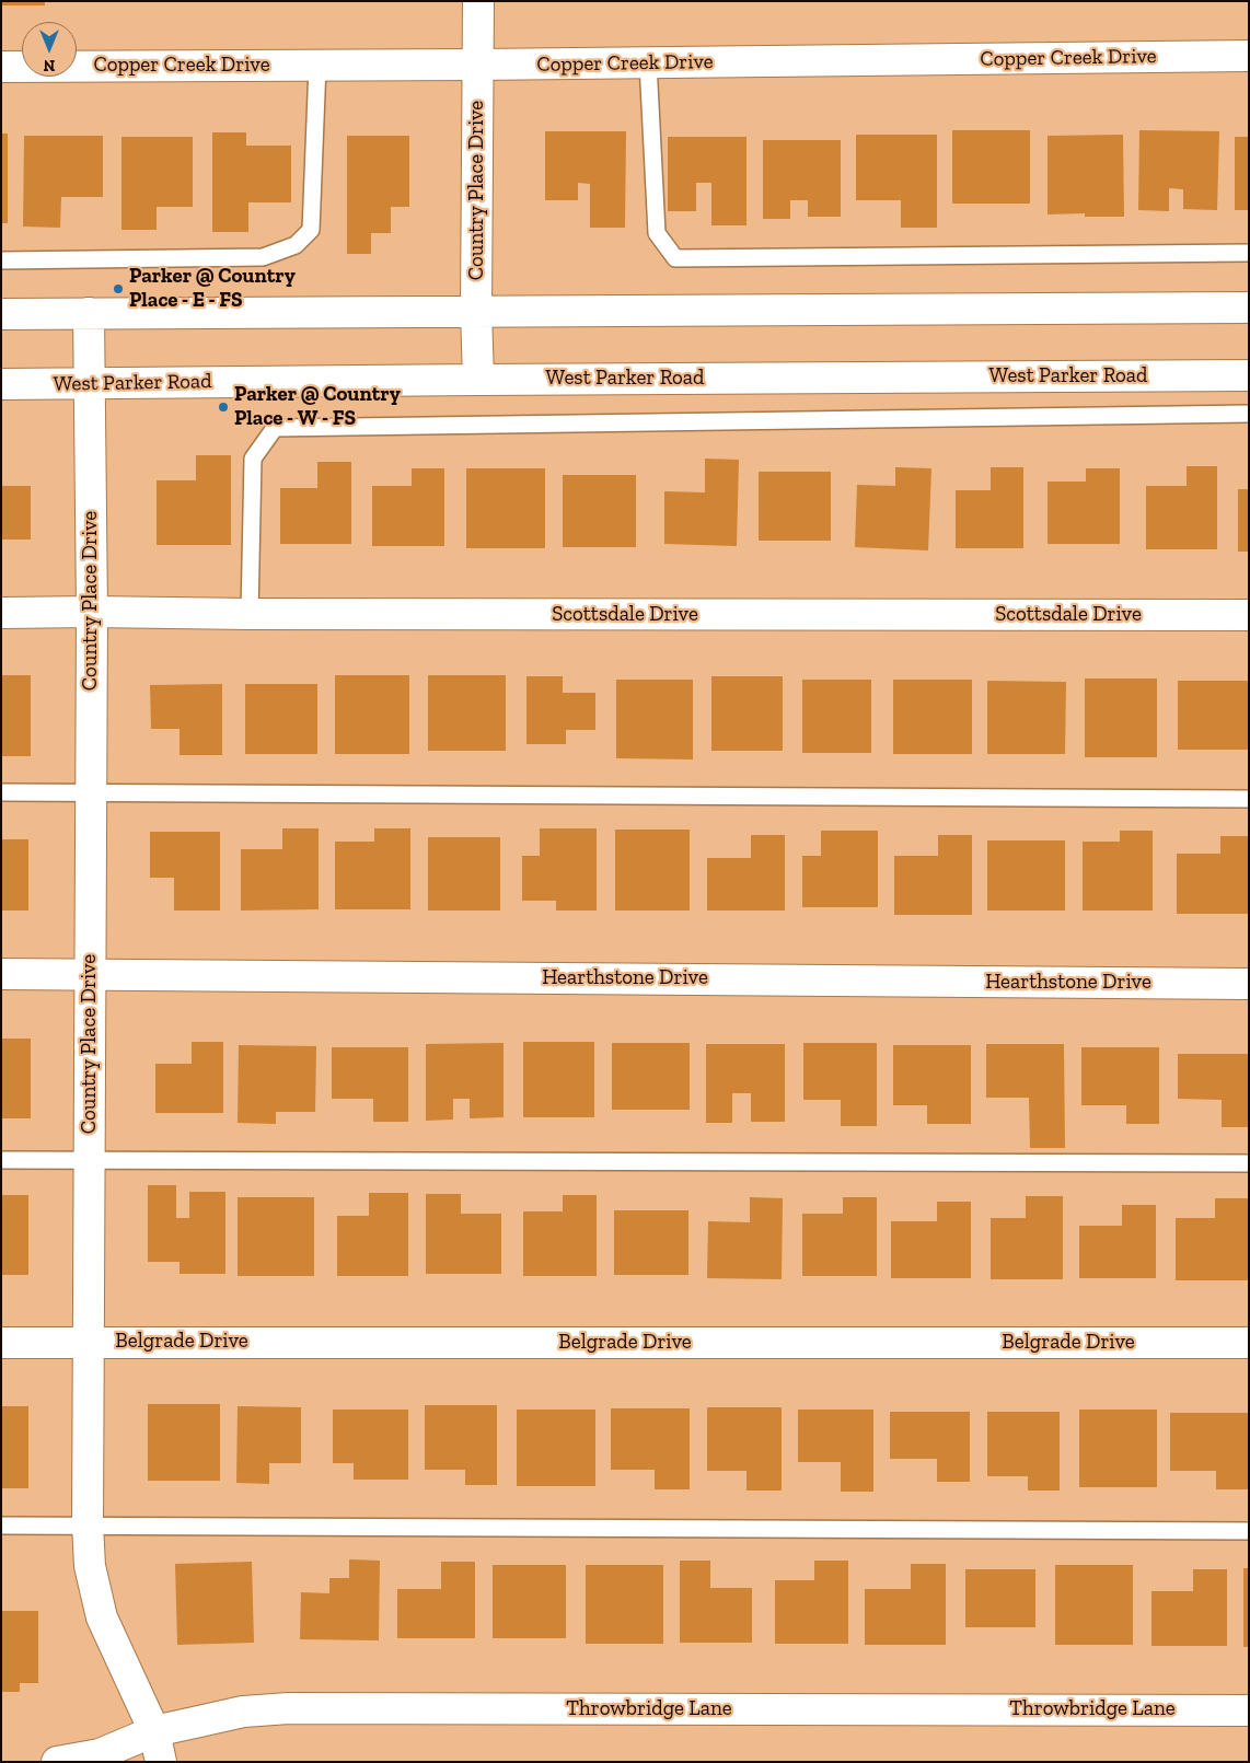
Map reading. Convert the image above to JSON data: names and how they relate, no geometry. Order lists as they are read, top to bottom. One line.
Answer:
{"streets":{"street":["Copper Creek Drive","Country Place Drive","West Parker Road","Scottsdale Drive","Hearthstone Drive","Belgrade Drive","Throwbridge Lane"]},"crossings":[["Copper Creek Drive","Country Place Drive"],["Country Place Drive","West Parker Road"],["Country Place Drive","Scottsdale Drive"],["Country Place Drive","Hearthstone Drive"],["Country Place Drive","Belgrade Drive"],["Country Place Drive","Throwbridge Lane"]],"places":["Parker @ Country Place - E - FS","Parker @ Country Place - W - FS"],"north":"bottom"}
